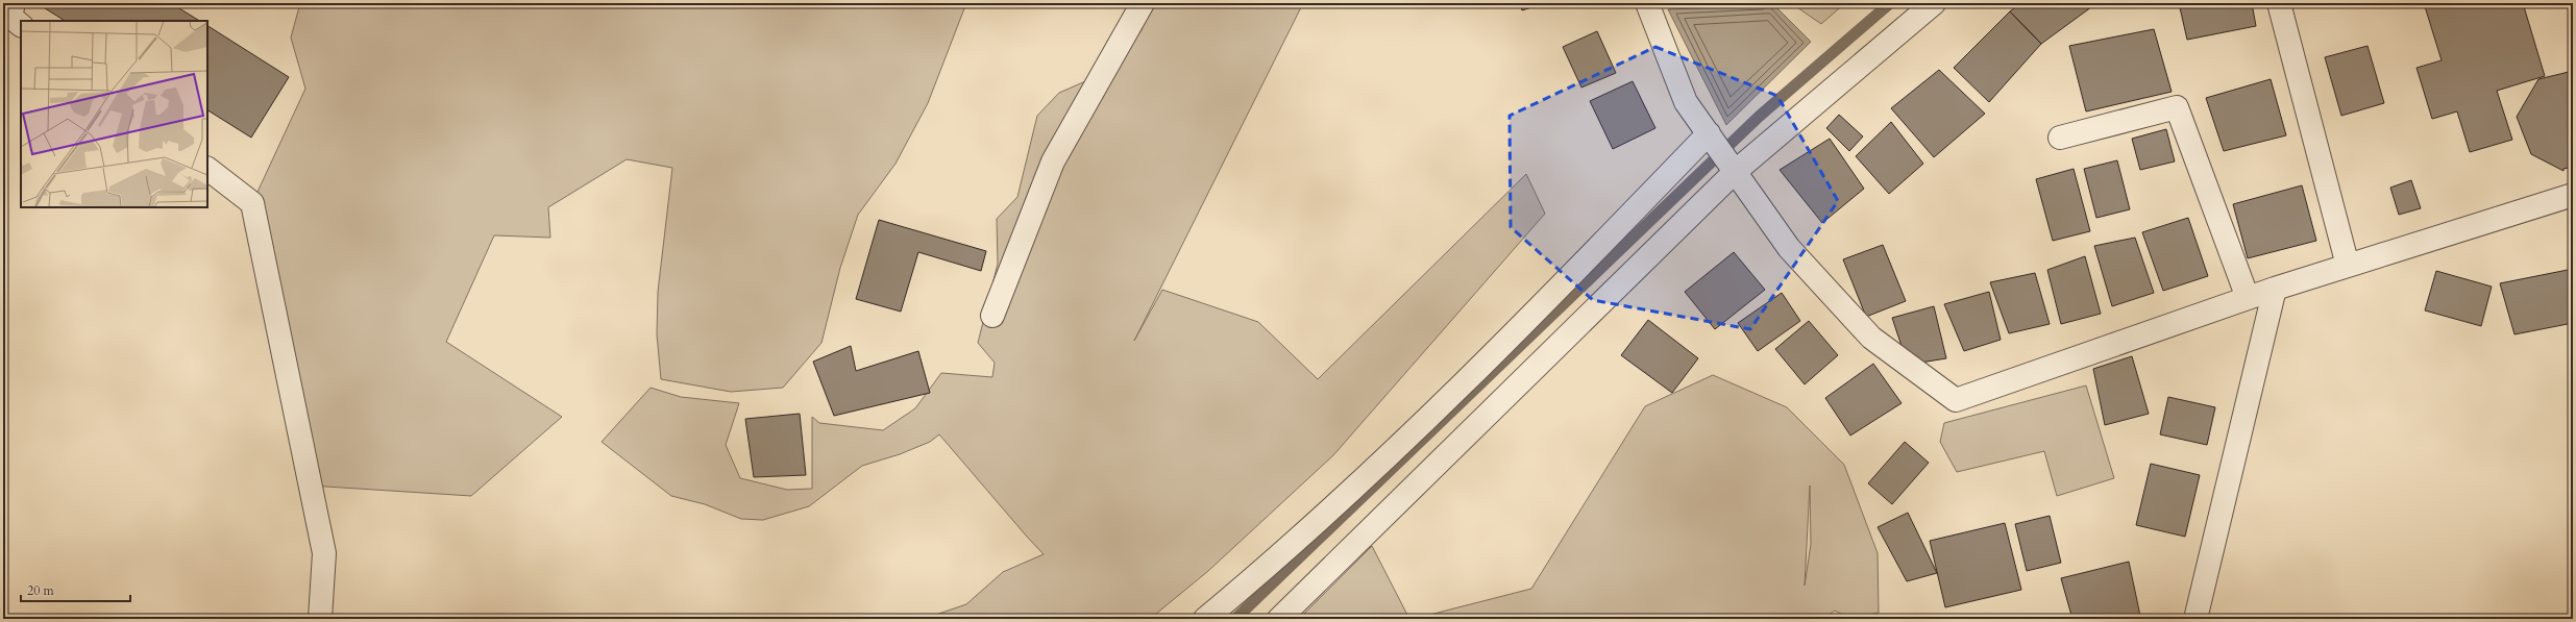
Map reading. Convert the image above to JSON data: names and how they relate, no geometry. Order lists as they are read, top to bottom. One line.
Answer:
{"scale_bar":"20 m"}
